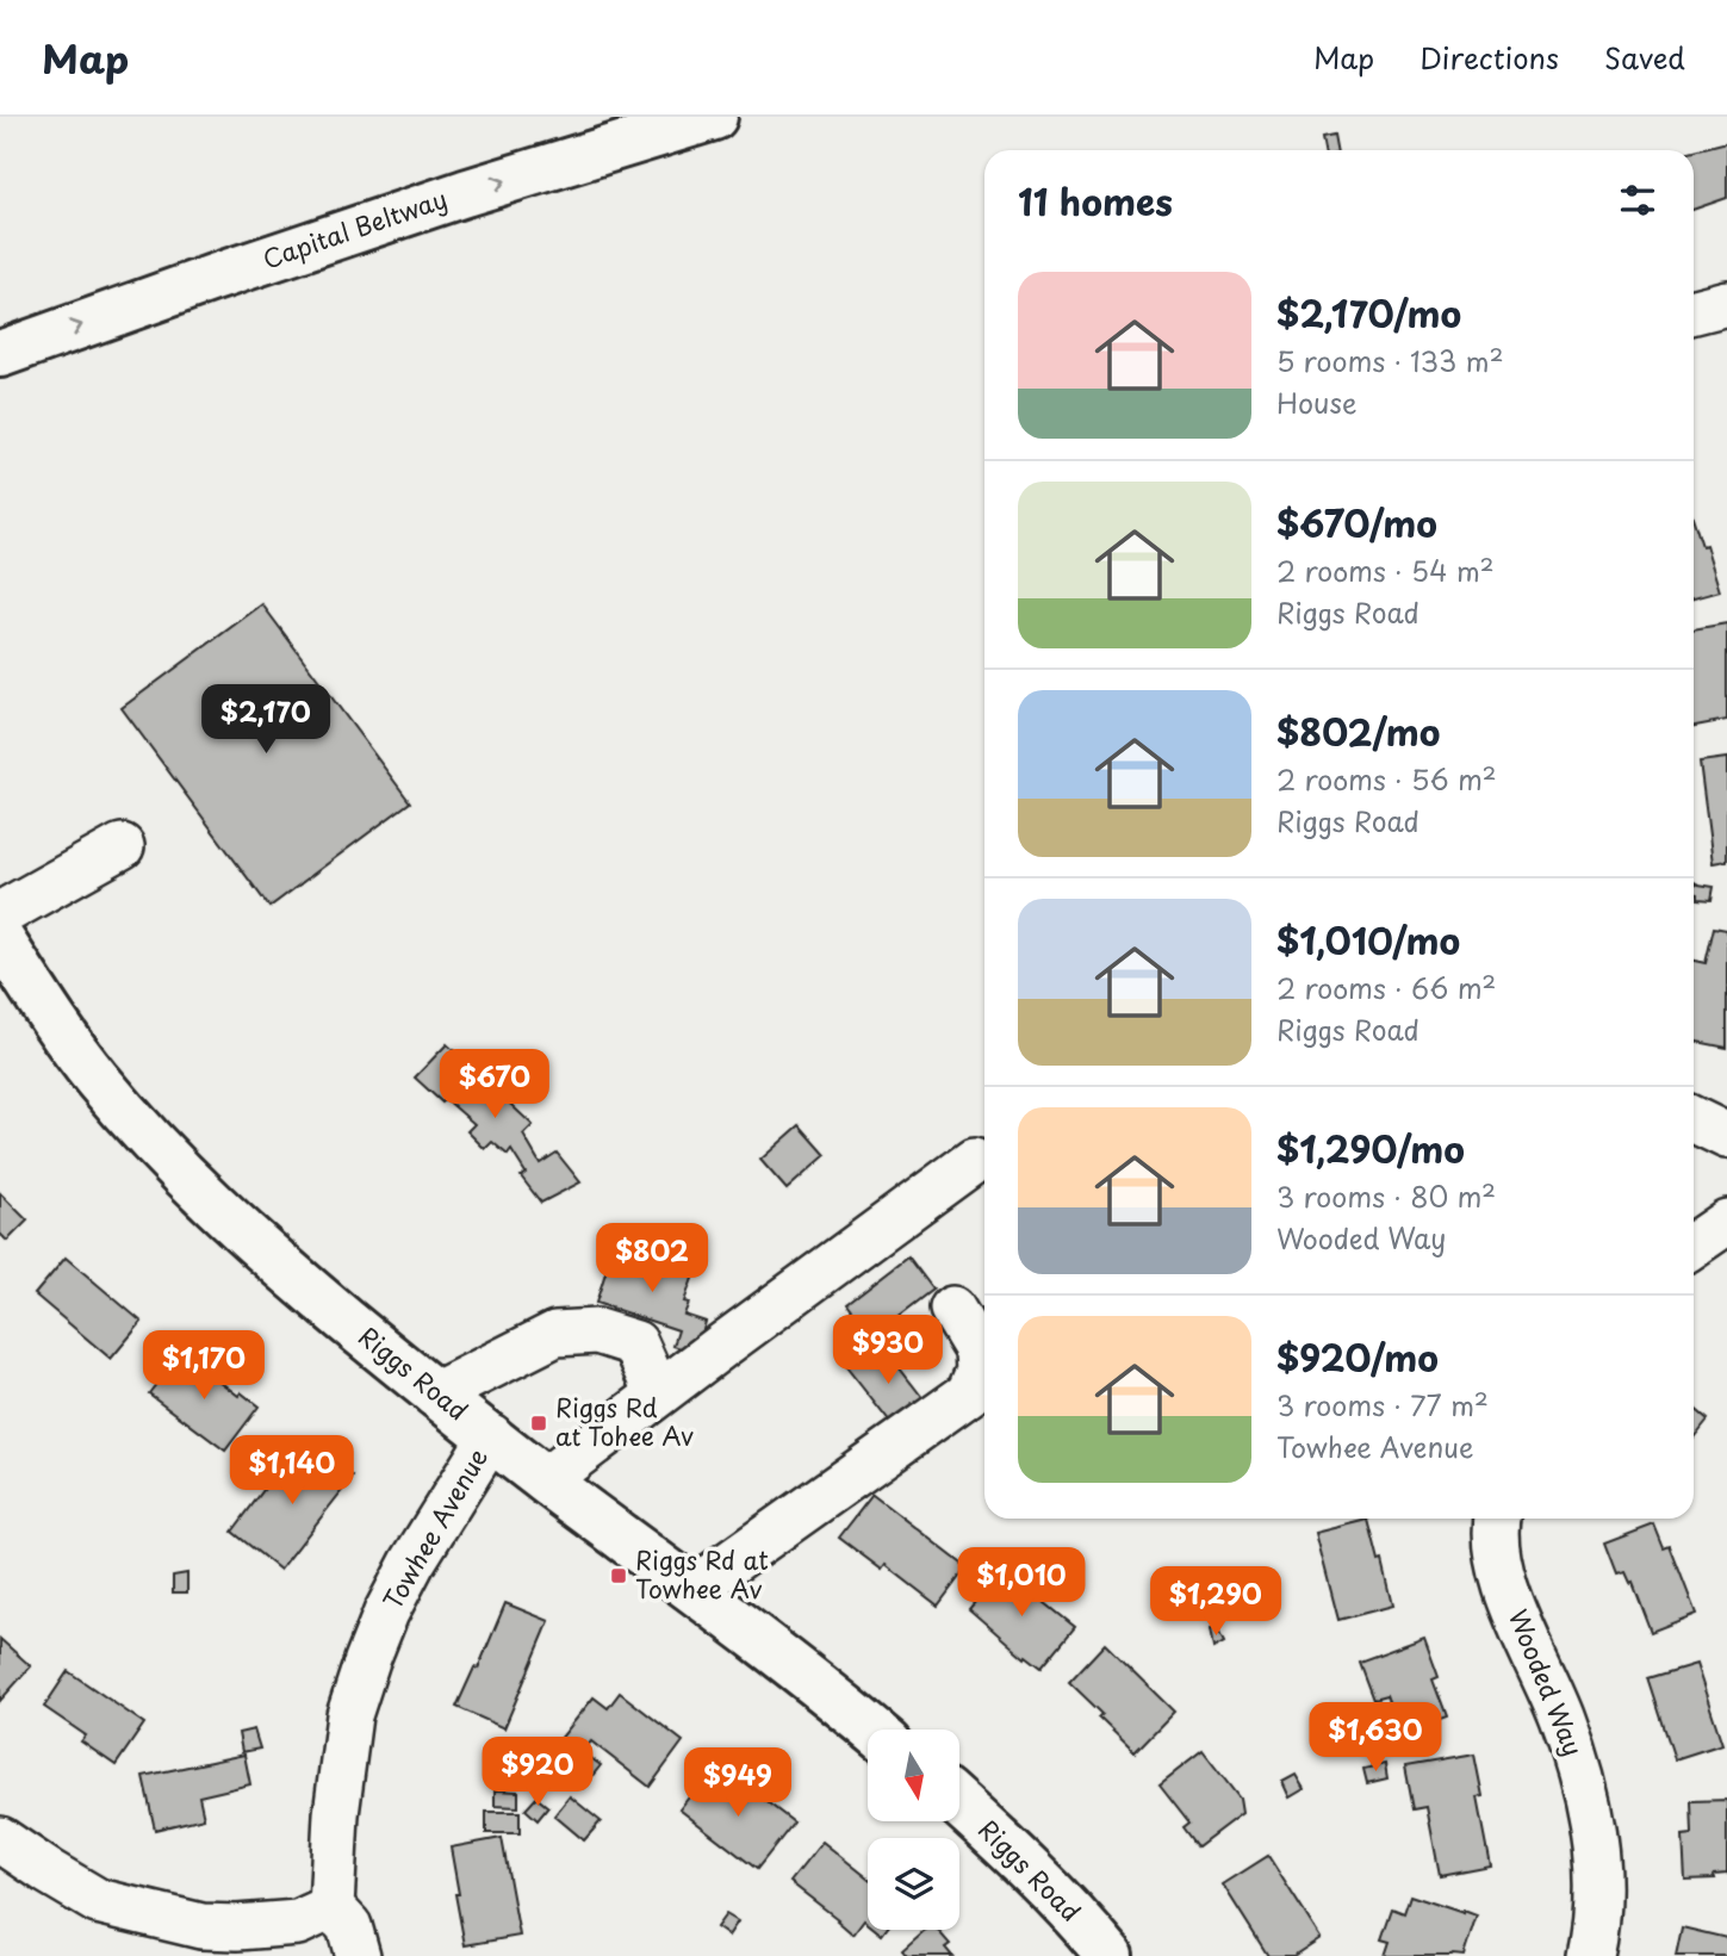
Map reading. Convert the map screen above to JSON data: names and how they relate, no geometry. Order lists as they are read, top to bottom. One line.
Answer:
{"streets":{"main road":["Capital Beltway","Riggs Road"],"street":["Towhee Avenue","Wooded Way"]},"crossings":[["Riggs Road","Towhee Avenue"]],"one_way":["Capital Beltway"],"places":{"transit":["Riggs Rd at Tohee Av","Riggs Rd at Towhee Av"]},"north":"bottom","page":{"header":"Map","nav":["Map","Directions","Saved"],"heading":"11 homes","list":[{"name":"$2,170/mo","note":"5 rooms · 133 m² · House"},{"name":"$670/mo","note":"2 rooms · 54 m² · Riggs Road"},{"name":"$802/mo","note":"2 rooms · 56 m² · Riggs Road"},{"name":"$1,010/mo","note":"2 rooms · 66 m² · Riggs Road"},{"name":"$1,290/mo","note":"3 rooms · 80 m² · Wooded Way"},{"name":"$920/mo","note":"3 rooms · 77 m² · Towhee Avenue"}],"price":["$2,170","$670","$802","$930","$1,170","$1,140","$1,010","$1,290","$1,630","$920","$949"]}}
